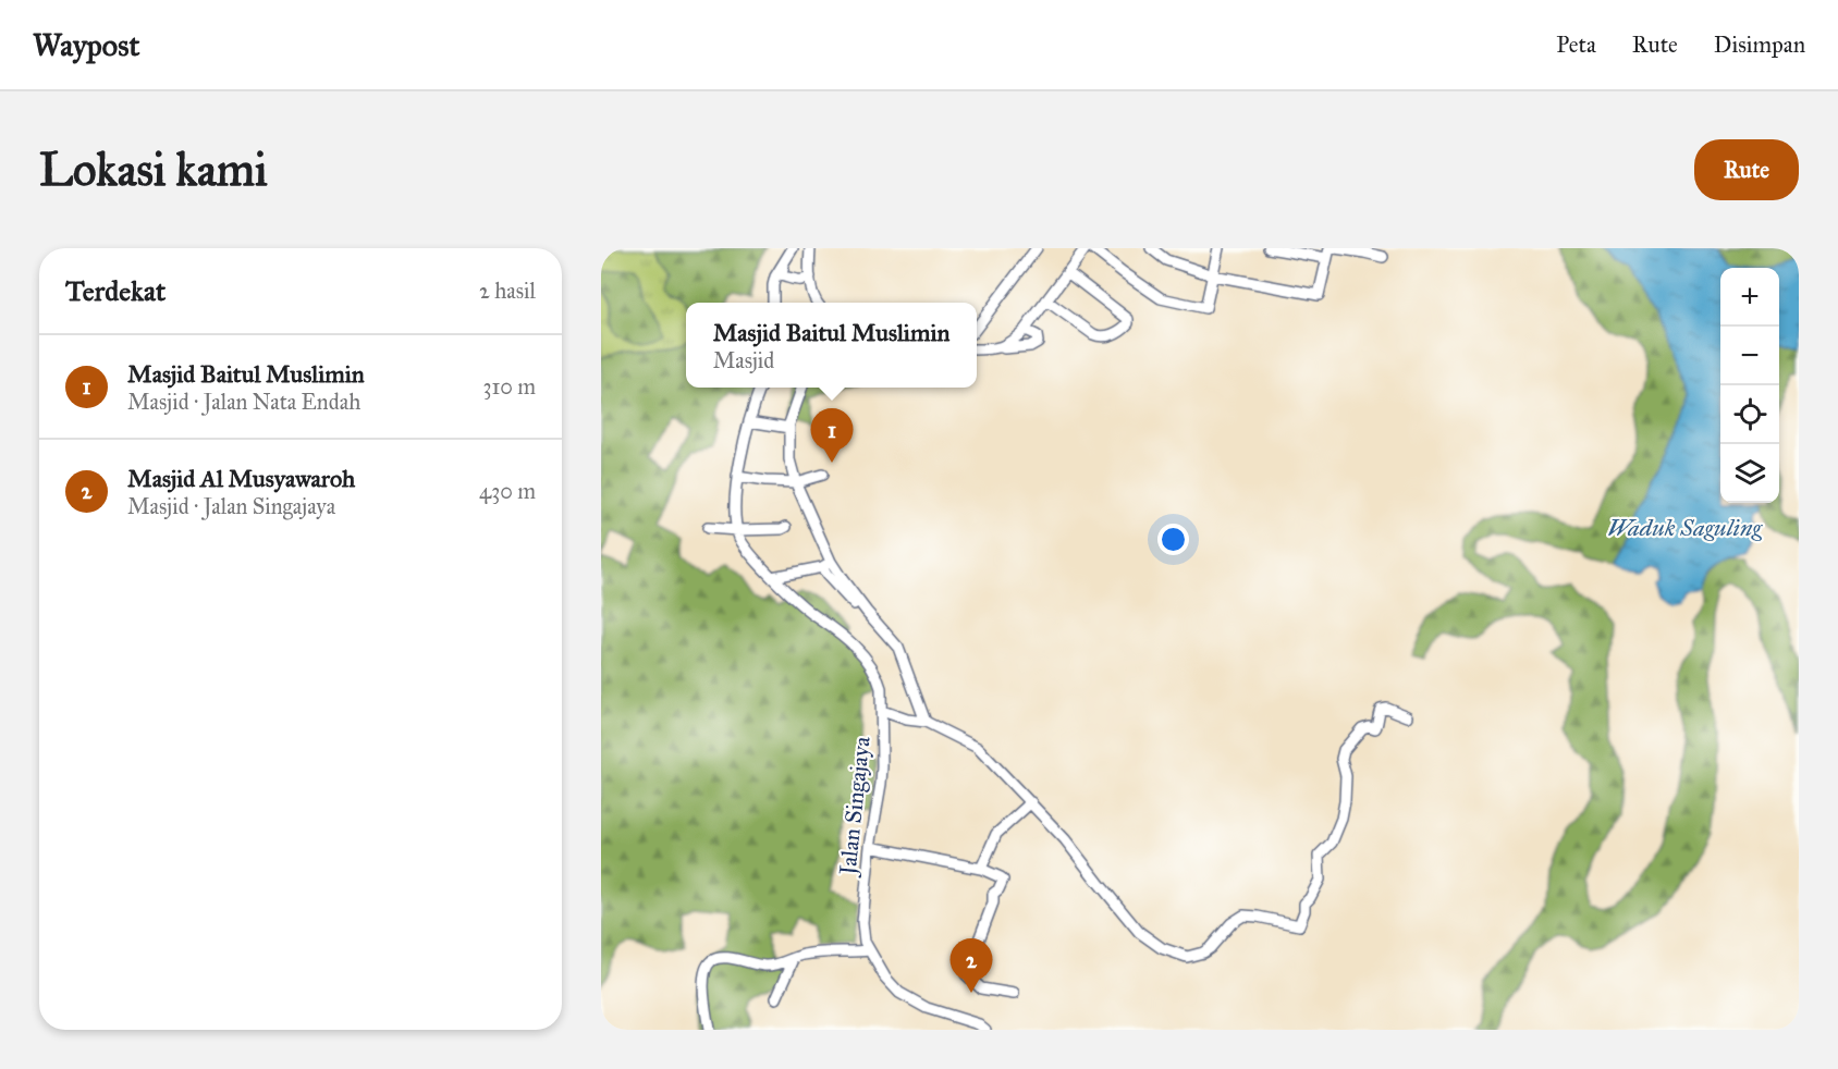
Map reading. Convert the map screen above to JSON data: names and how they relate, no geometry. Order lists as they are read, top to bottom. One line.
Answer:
{"streets":{"street":["Jalan Singajaya"]},"water":["Waduk Saguling"],"page":{"header":"Waypost","nav":["Peta","Rute","Disimpan"],"buttons":"Rute","title":"Lokasi kami","heading":["Terdekat","2 hasil"],"map_buttons":["+","−"],"popup":["Masjid Baitul Muslimin","Masjid"],"list":[{"mark":"1","name":"Masjid Baitul Muslimin","note":"Masjid · Jalan Nata Endah","value":"310 m"},{"mark":"2","name":"Masjid Al Musyawaroh","note":"Masjid · Jalan Singajaya","value":"430 m"}],"pins":["1","2"]}}
